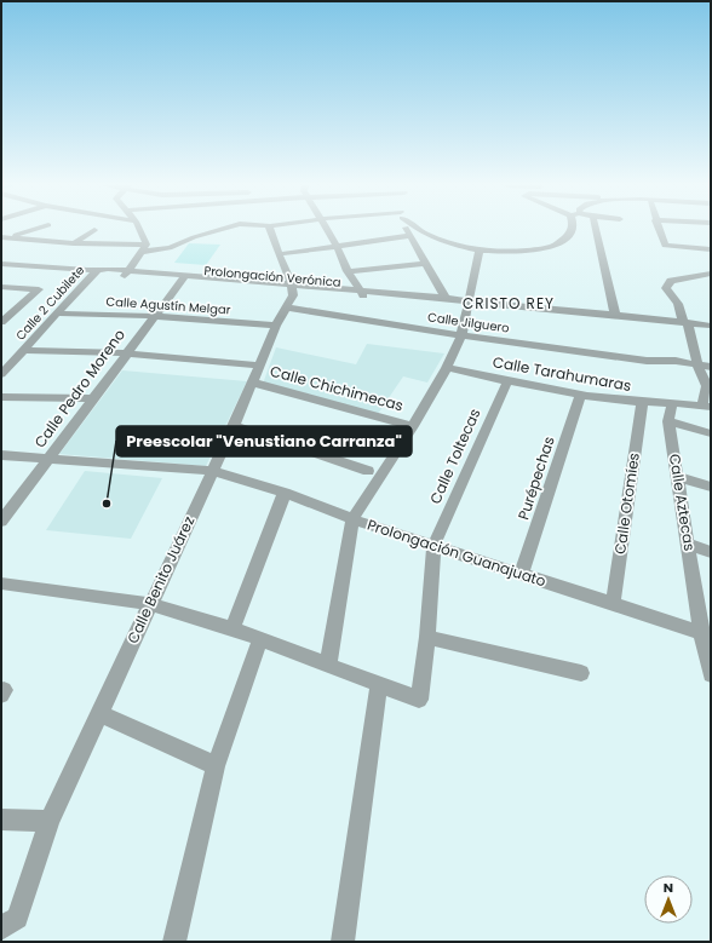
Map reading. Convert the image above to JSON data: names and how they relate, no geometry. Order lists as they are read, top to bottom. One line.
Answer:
{"streets":{"street":["Prolongación Verónica","Calle 2 Cubilete","Calle Agustín Melgar","Calle Jilguero","Calle Tarahumaras","Calle Pedro Moreno","Calle Chichimecas","Calle Toltecas","Purépechas","Calle Aztecas","Calle Otomíes","Prolongación Guanajuato","Calle Benito Juárez"]},"crossings":[["Prolongación Verónica","Calle 2 Cubilete"],["Prolongación Verónica","Calle Pedro Moreno"],["Prolongación Verónica","Calle Benito Juárez"],["Calle 2 Cubilete","Calle Agustín Melgar"],["Calle Agustín Melgar","Calle Pedro Moreno"],["Calle Agustín Melgar","Calle Benito Juárez"],["Calle Jilguero","Calle Benito Juárez"],["Calle Tarahumaras","Calle Toltecas"],["Calle Tarahumaras","Purépechas"],["Calle Tarahumaras","Calle Aztecas"],["Calle Tarahumaras","Calle Otomíes"],["Calle Pedro Moreno","Prolongación Guanajuato"],["Calle Chichimecas","Calle Benito Juárez"],["Calle Toltecas","Prolongación Guanajuato"],["Purépechas","Prolongación Guanajuato"],["Calle Aztecas","Prolongación Guanajuato"],["Calle Otomíes","Prolongación Guanajuato"],["Prolongación Guanajuato","Calle Benito Juárez"]],"districts":["CRISTO REY"],"places":["Preescolar \"Venustiano Carranza\""],"north":"top"}
